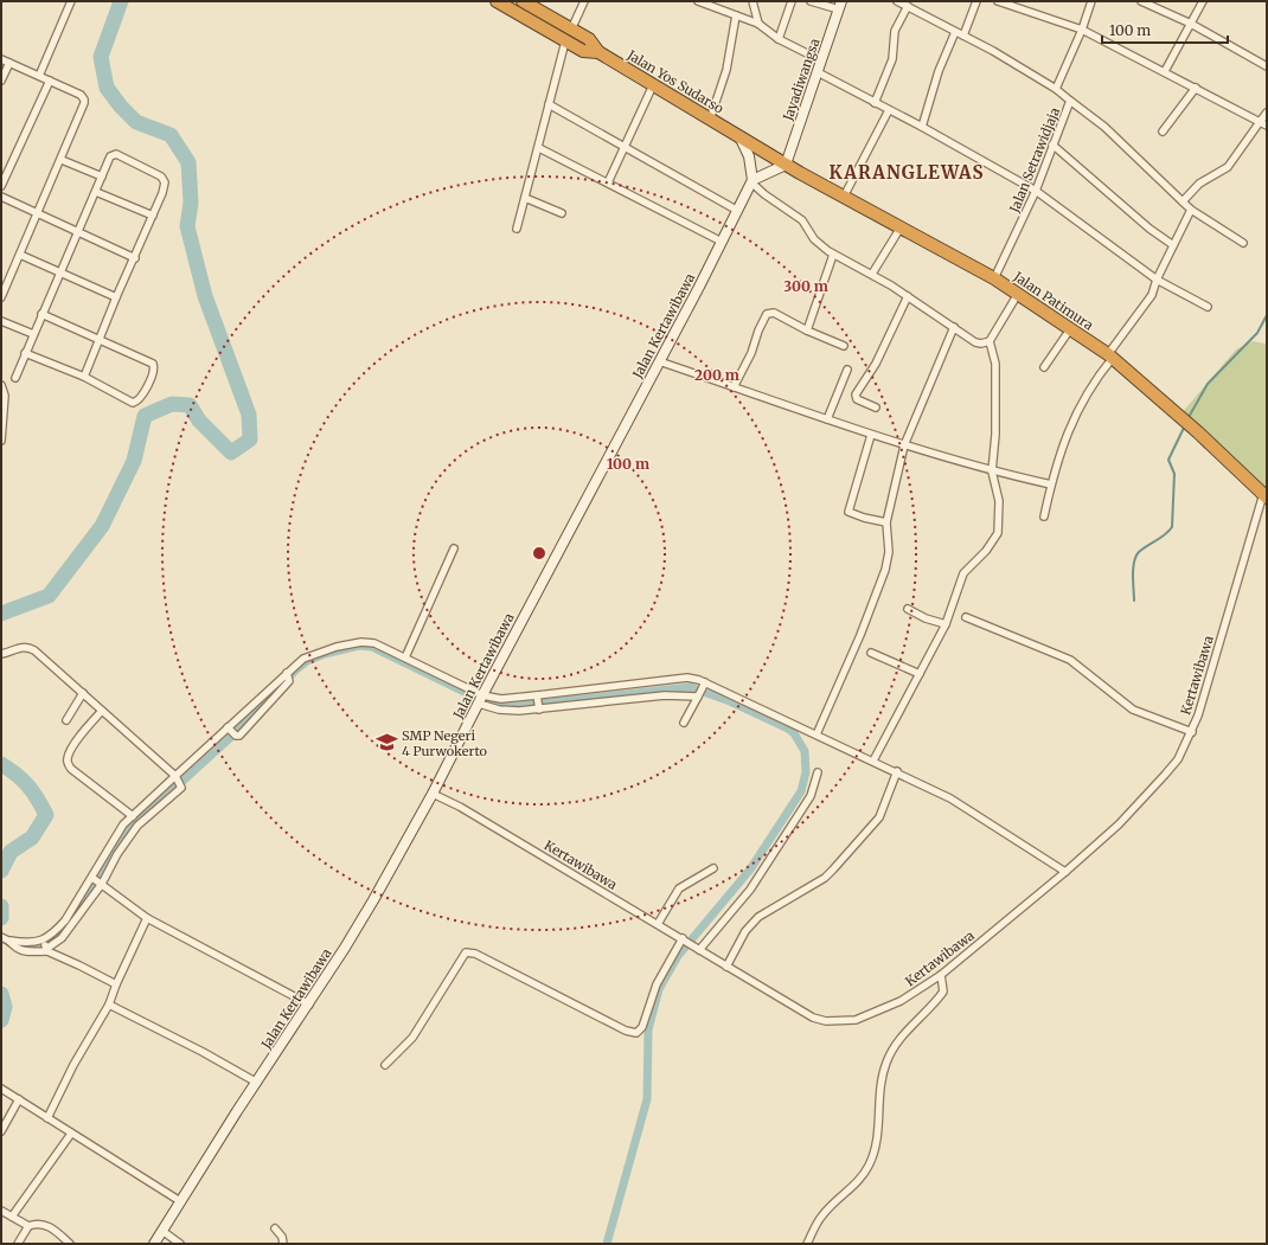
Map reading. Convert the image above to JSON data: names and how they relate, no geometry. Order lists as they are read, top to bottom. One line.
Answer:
{"streets":{"highway":["Jalan Yos Sudarso","Jalan Patimura"],"street":["Jayadiwangsa","Jalan Setrawidjaja","Jalan Kertawibawa","Kertawibawa"]},"crossings":[["Jayadiwangsa","Jalan Yos Sudarso"],["Jayadiwangsa","Jalan Patimura"],["Jalan Yos Sudarso","Jalan Patimura"],["Jalan Setrawidjaja","Jalan Patimura"],["Jalan Patimura","Kertawibawa"],["Jalan Kertawibawa","Kertawibawa"]],"districts":["KARANGLEWAS"],"places":{"school or university":["SMP Negeri 4 Purwokerto"]},"scale_bar":"100 m","rings":["300 m","200 m","100 m"]}
